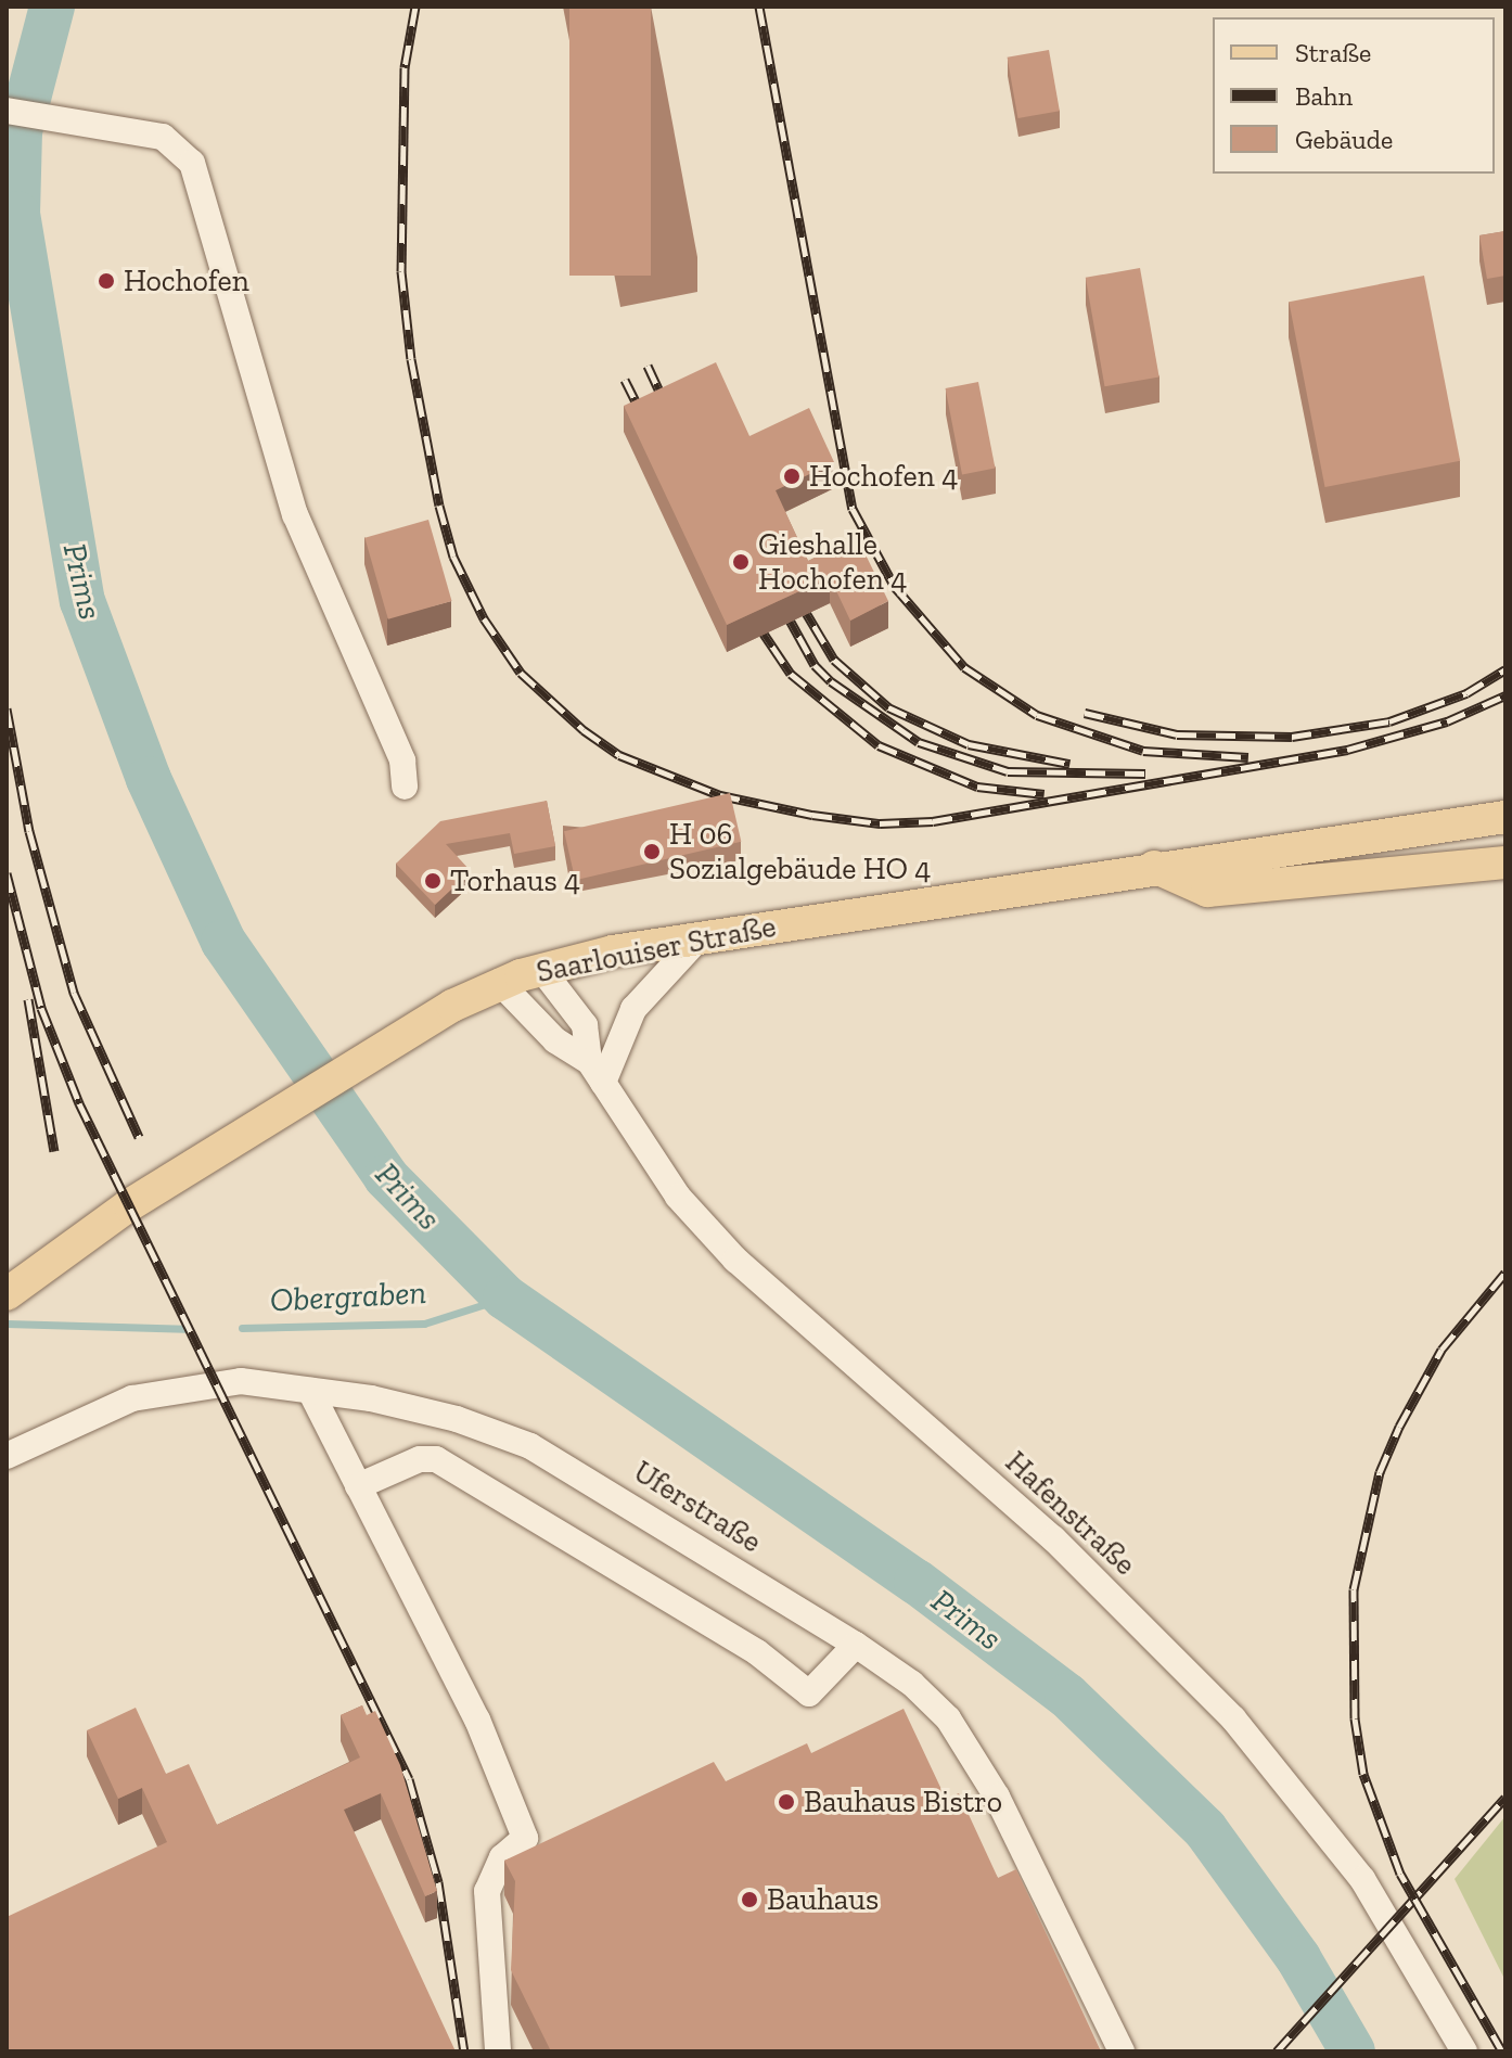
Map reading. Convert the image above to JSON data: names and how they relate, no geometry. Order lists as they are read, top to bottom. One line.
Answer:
{"streets":{"main road":["Saarlouiser Straße"],"street":["Uferstraße","Hafenstraße"]},"crossings":[["Saarlouiser Straße","Hafenstraße"]],"water":["Prims","Obergraben"],"places":["Hochofen","Hochofen 4","Gieshalle Hochofen 4","H 06 Sozialgebäude HO 4","Torhaus 4","Bauhaus Bistro","Bauhaus"],"legend":["Straße","Bahn","Gebäude"]}
